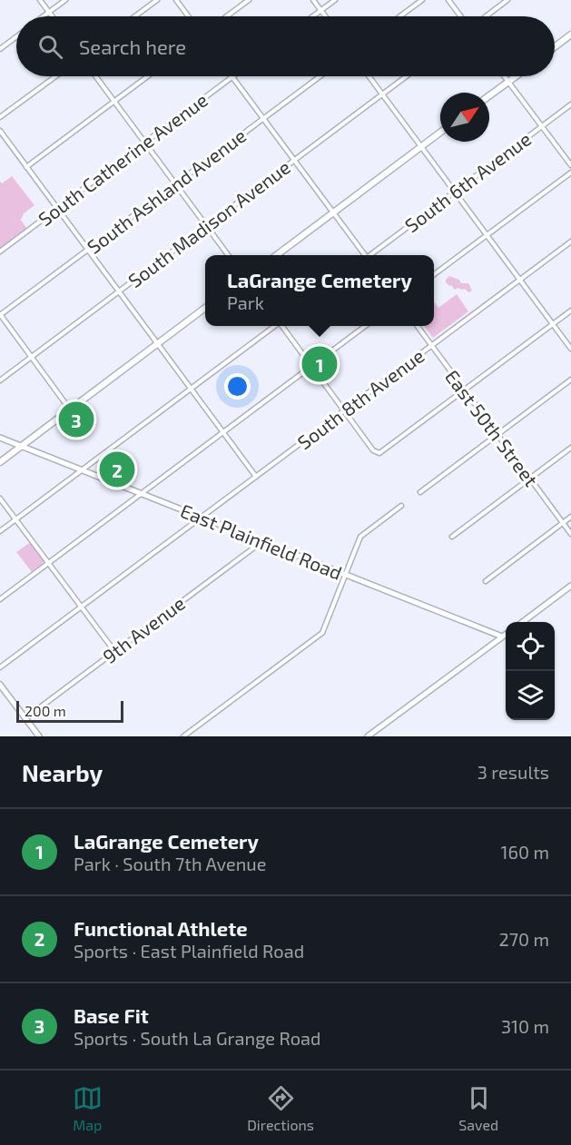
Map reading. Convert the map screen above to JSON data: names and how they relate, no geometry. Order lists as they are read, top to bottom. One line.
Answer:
{"streets":{"main road":["East Plainfield Road"],"street":["South Catherine Avenue","South 6th Avenue","South Ashland Avenue","South Madison Avenue","South 8th Avenue","East 50th Street","9th Avenue"]},"crossings":[["South 8th Avenue","East 50th Street"],["South 8th Avenue","East Plainfield Road"],["East Plainfield Road","9th Avenue"]],"scale_bar":"200 m","north":"top right","page":{"search":"Search here","popup":["LaGrange Cemetery","Park"],"pins":["1","3","2"],"scale":"200 m","heading":["Nearby","3 results"],"list":[{"mark":"1","name":"LaGrange Cemetery","note":"Park · South 7th Avenue","value":"160 m"},{"mark":"2","name":"Functional Athlete","note":"Sports · East Plainfield Road","value":"270 m"},{"mark":"3","name":"Base Fit","note":"Sports · South La Grange Road","value":"310 m"}],"nav":["Map","Directions","Saved"]}}
